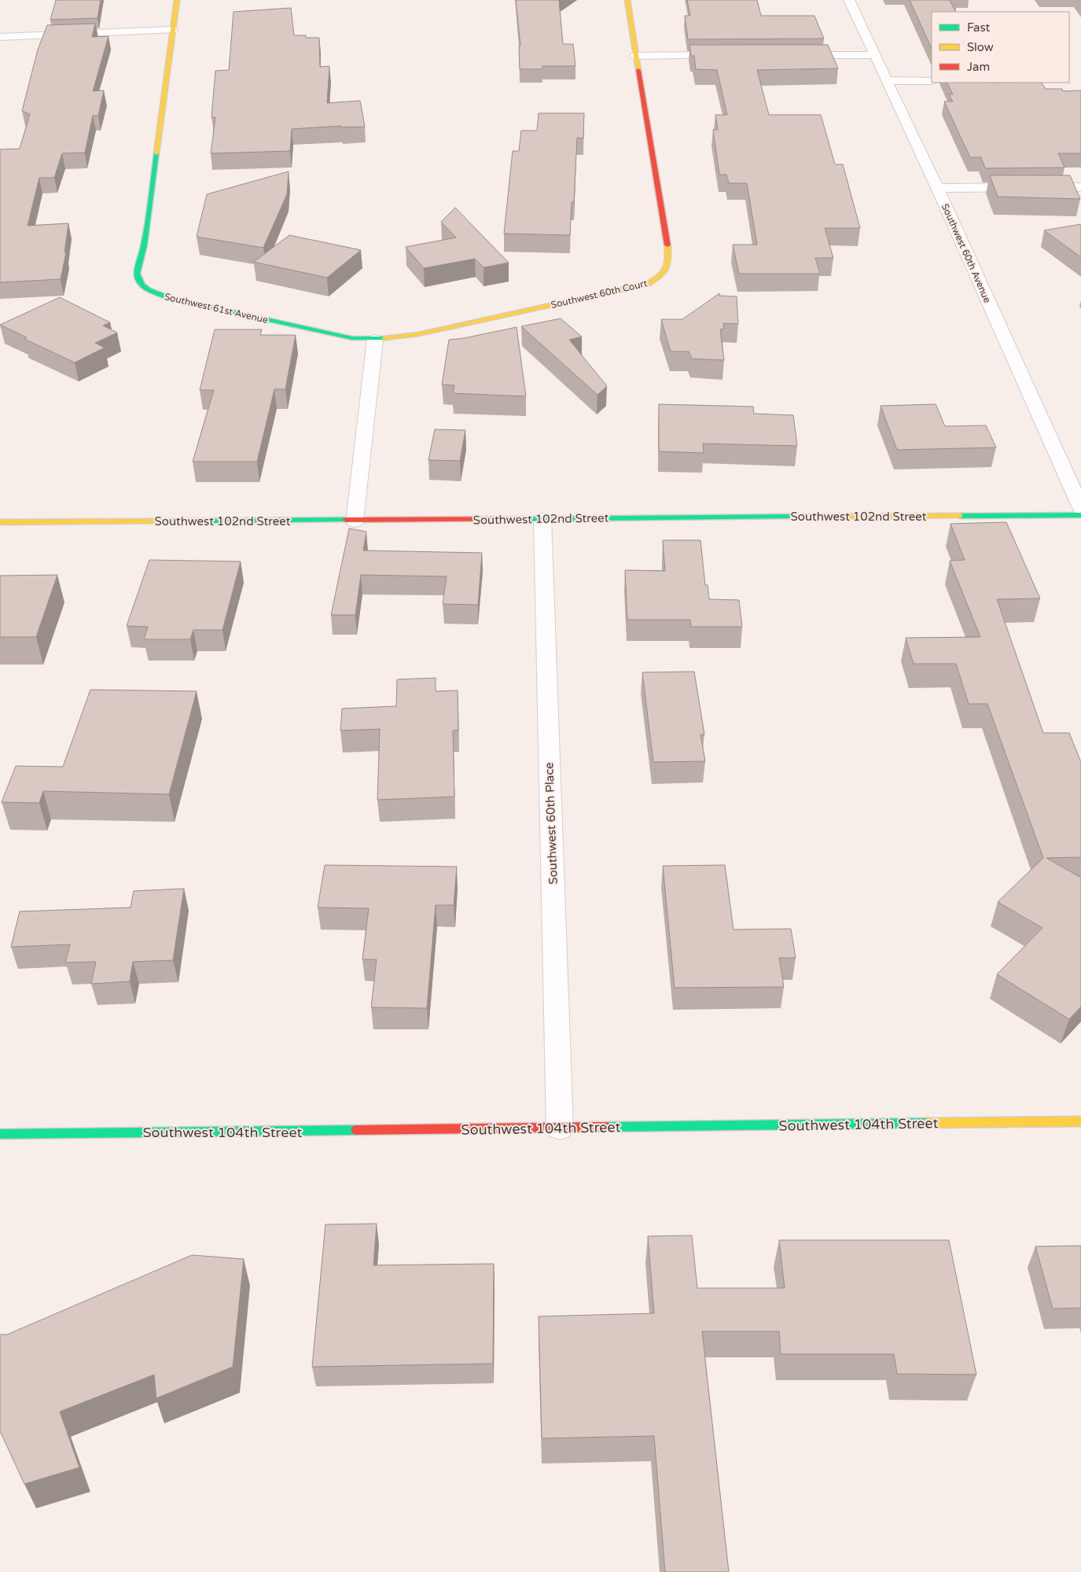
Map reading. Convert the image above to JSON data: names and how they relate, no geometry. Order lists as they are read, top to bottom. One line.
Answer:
{"streets":{"street":["Southwest 60th Avenue","Southwest 60th Court","Southwest 61st Avenue","Southwest 102nd Street","Southwest 60th Place","Southwest 104th Street"]},"crossings":[["Southwest 60th Court","Southwest 61st Avenue"],["Southwest 102nd Street","Southwest 60th Place"],["Southwest 60th Place","Southwest 104th Street"]],"legend":["Fast","Slow","Jam"]}
